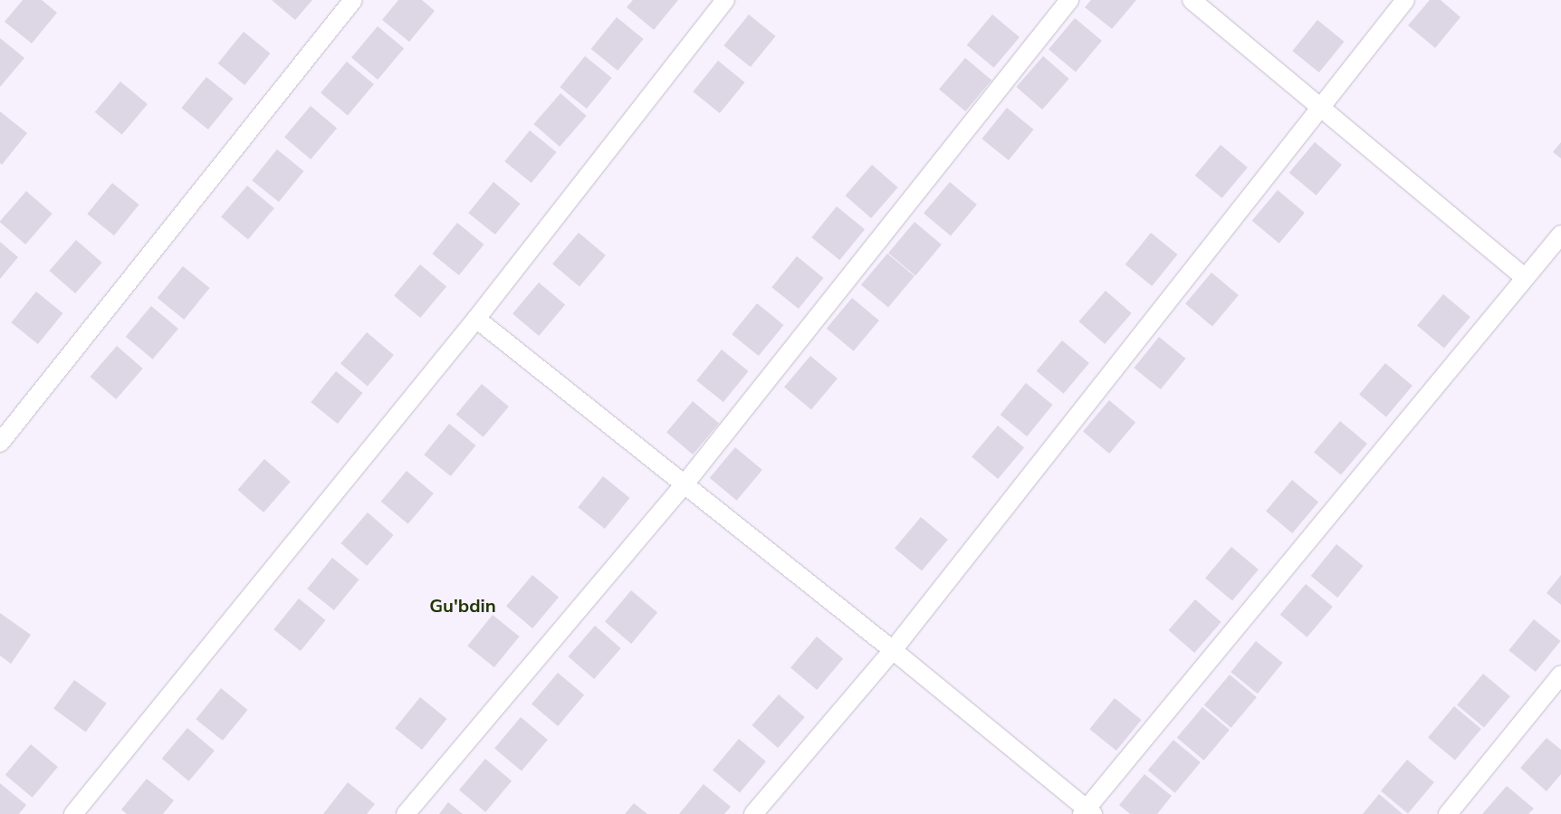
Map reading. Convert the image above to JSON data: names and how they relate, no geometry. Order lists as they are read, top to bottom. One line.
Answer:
{"districts":["Gu'bdin"]}
